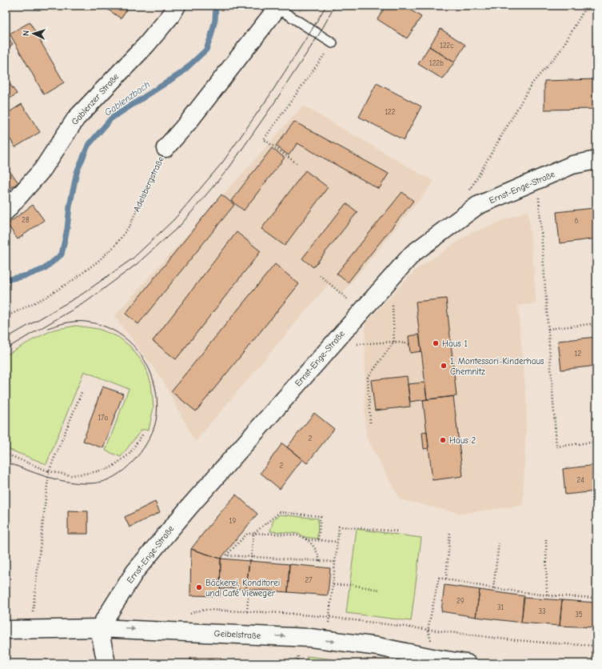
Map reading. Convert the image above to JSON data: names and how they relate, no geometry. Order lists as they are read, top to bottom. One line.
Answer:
{"streets":{"street":["Gablenzer Straße","Adelsbergstraße","Ernst-Enge-Straße","Geibelstraße"]},"crossings":[["Ernst-Enge-Straße","Geibelstraße"]],"one_way":["Geibelstraße"],"water":["Gablenzbach"],"places":["Haus 1","1. Montessori-Kinderhaus Chemnitz","Haus 2","Bäckerei, Konditorei und Café Vieweger"],"house_numbers":["122c","122b","122","28","6","12","17a","2","2","24","19","27","29","31","33","35"],"north":"left"}
